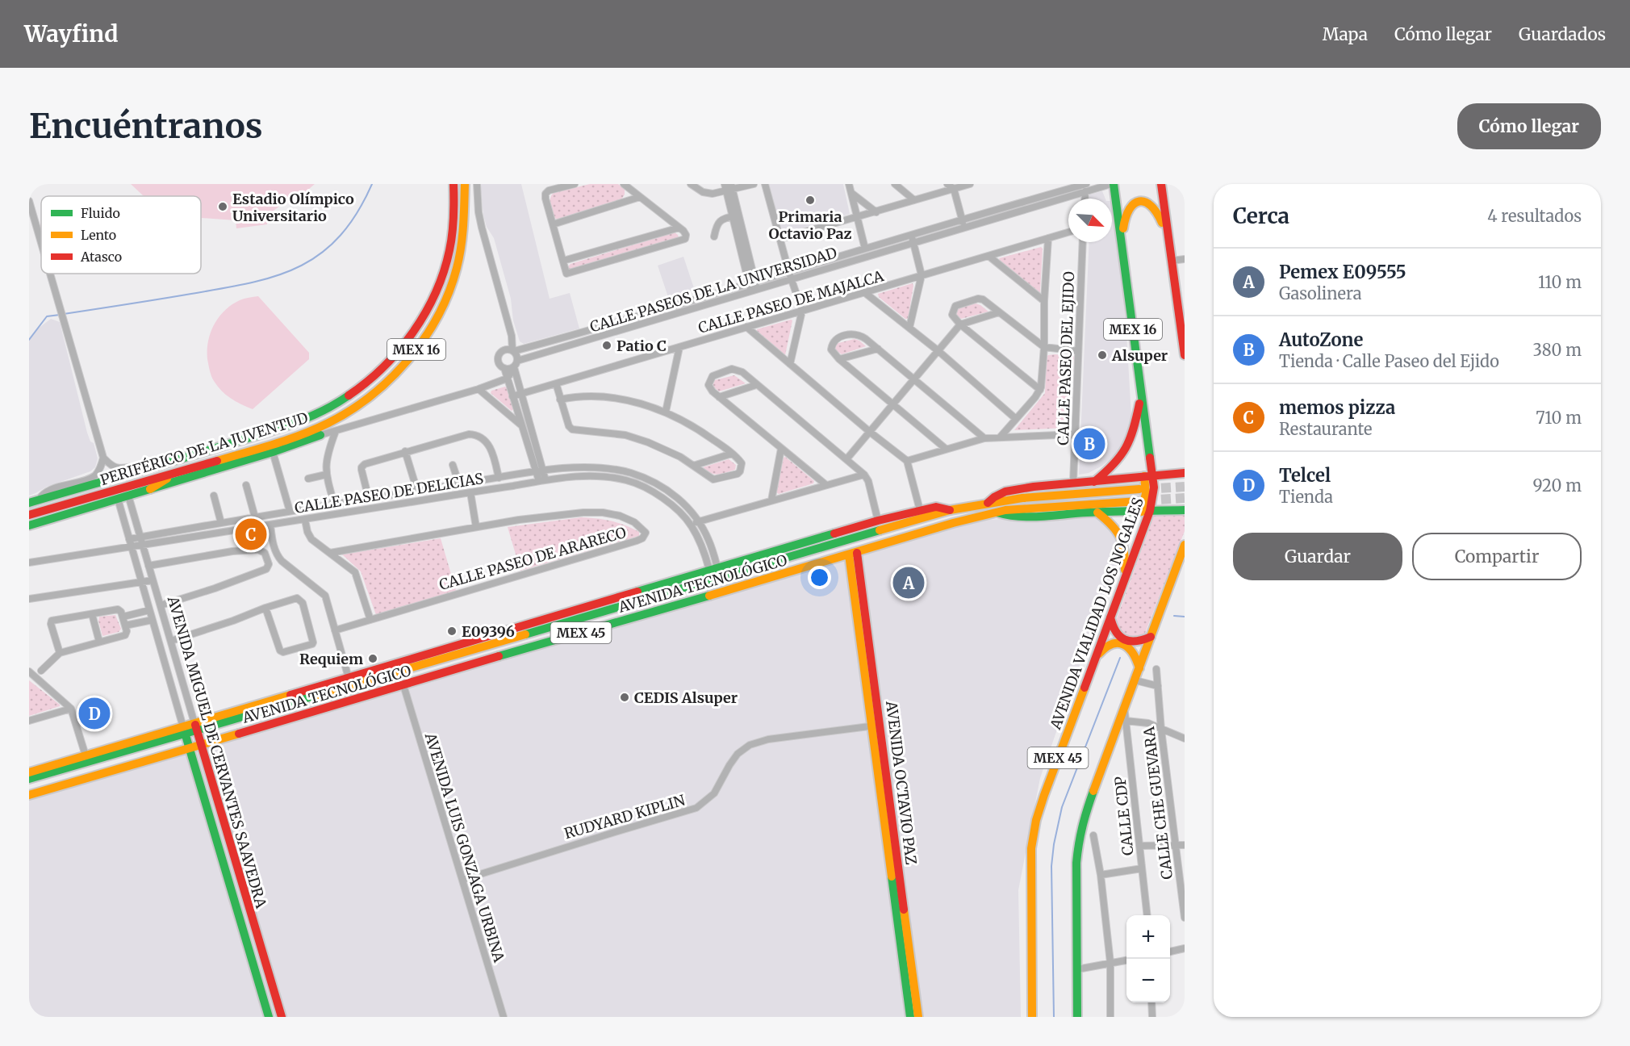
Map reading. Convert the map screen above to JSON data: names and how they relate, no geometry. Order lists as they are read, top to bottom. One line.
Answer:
{"streets":{"main road":["MEX 16","PERIFÉRICO DE LA JUVENTUD","AVENIDA TECNOLÓGICO","AVENIDA VIALIDAD LOS NOGALES","MEX 45","AVENIDA MIGUEL DE CERVANTES SAAVEDRA","AVENIDA OCTAVIO PAZ"],"street":["CALLE PASEOS DE LA UNIVERSIDAD","CALLE PASEO DE MAJALCA","CALLE PASEO DEL EJIDO","CALLE PASEO DE DELICIAS","CALLE PASEO DE ARARECO","CALLE CHE GUEVARA","CALLE CDP","RUDYARD KIPLIN","AVENIDA LUIS GONZAGA URBINA"]},"crossings":[["CALLE PASEOS DE LA UNIVERSIDAD","MEX 16"],["MEX 16","AVENIDA VIALIDAD LOS NOGALES"],["CALLE PASEO DE DELICIAS","AVENIDA MIGUEL DE CERVANTES SAAVEDRA"],["AVENIDA TECNOLÓGICO","AVENIDA MIGUEL DE CERVANTES SAAVEDRA"],["AVENIDA TECNOLÓGICO","AVENIDA OCTAVIO PAZ"],["AVENIDA TECNOLÓGICO","AVENIDA LUIS GONZAGA URBINA"],["MEX 45","CALLE CDP"],["AVENIDA OCTAVIO PAZ","RUDYARD KIPLIN"],["RUDYARD KIPLIN","AVENIDA LUIS GONZAGA URBINA"]],"places":["Primaria Octavio Paz","Estadio Olímpico Universitario","Patio C","Alsuper","E09396","Requiem","CEDIS Alsuper"],"legend":["Fluido","Lento","Atasco"],"north":"bottom right","page":{"header":"Wayfind","nav":["Mapa","Cómo llegar","Guardados"],"buttons":["Cómo llegar",["Guardar","Compartir"]],"title":"Encuéntranos","heading":["Cerca","4 resultados"],"list":[{"mark":"A","name":"Pemex E09555","note":"Gasolinera","value":"110 m"},{"mark":"B","name":"AutoZone","note":"Tienda · Calle Paseo del Ejido","value":"380 m"},{"mark":"C","name":"memos pizza","note":"Restaurante","value":"710 m"},{"mark":"D","name":"Telcel","note":"Tienda","value":"920 m"}],"pins":["B","C","A","D"],"map_buttons":["+","−"]}}
